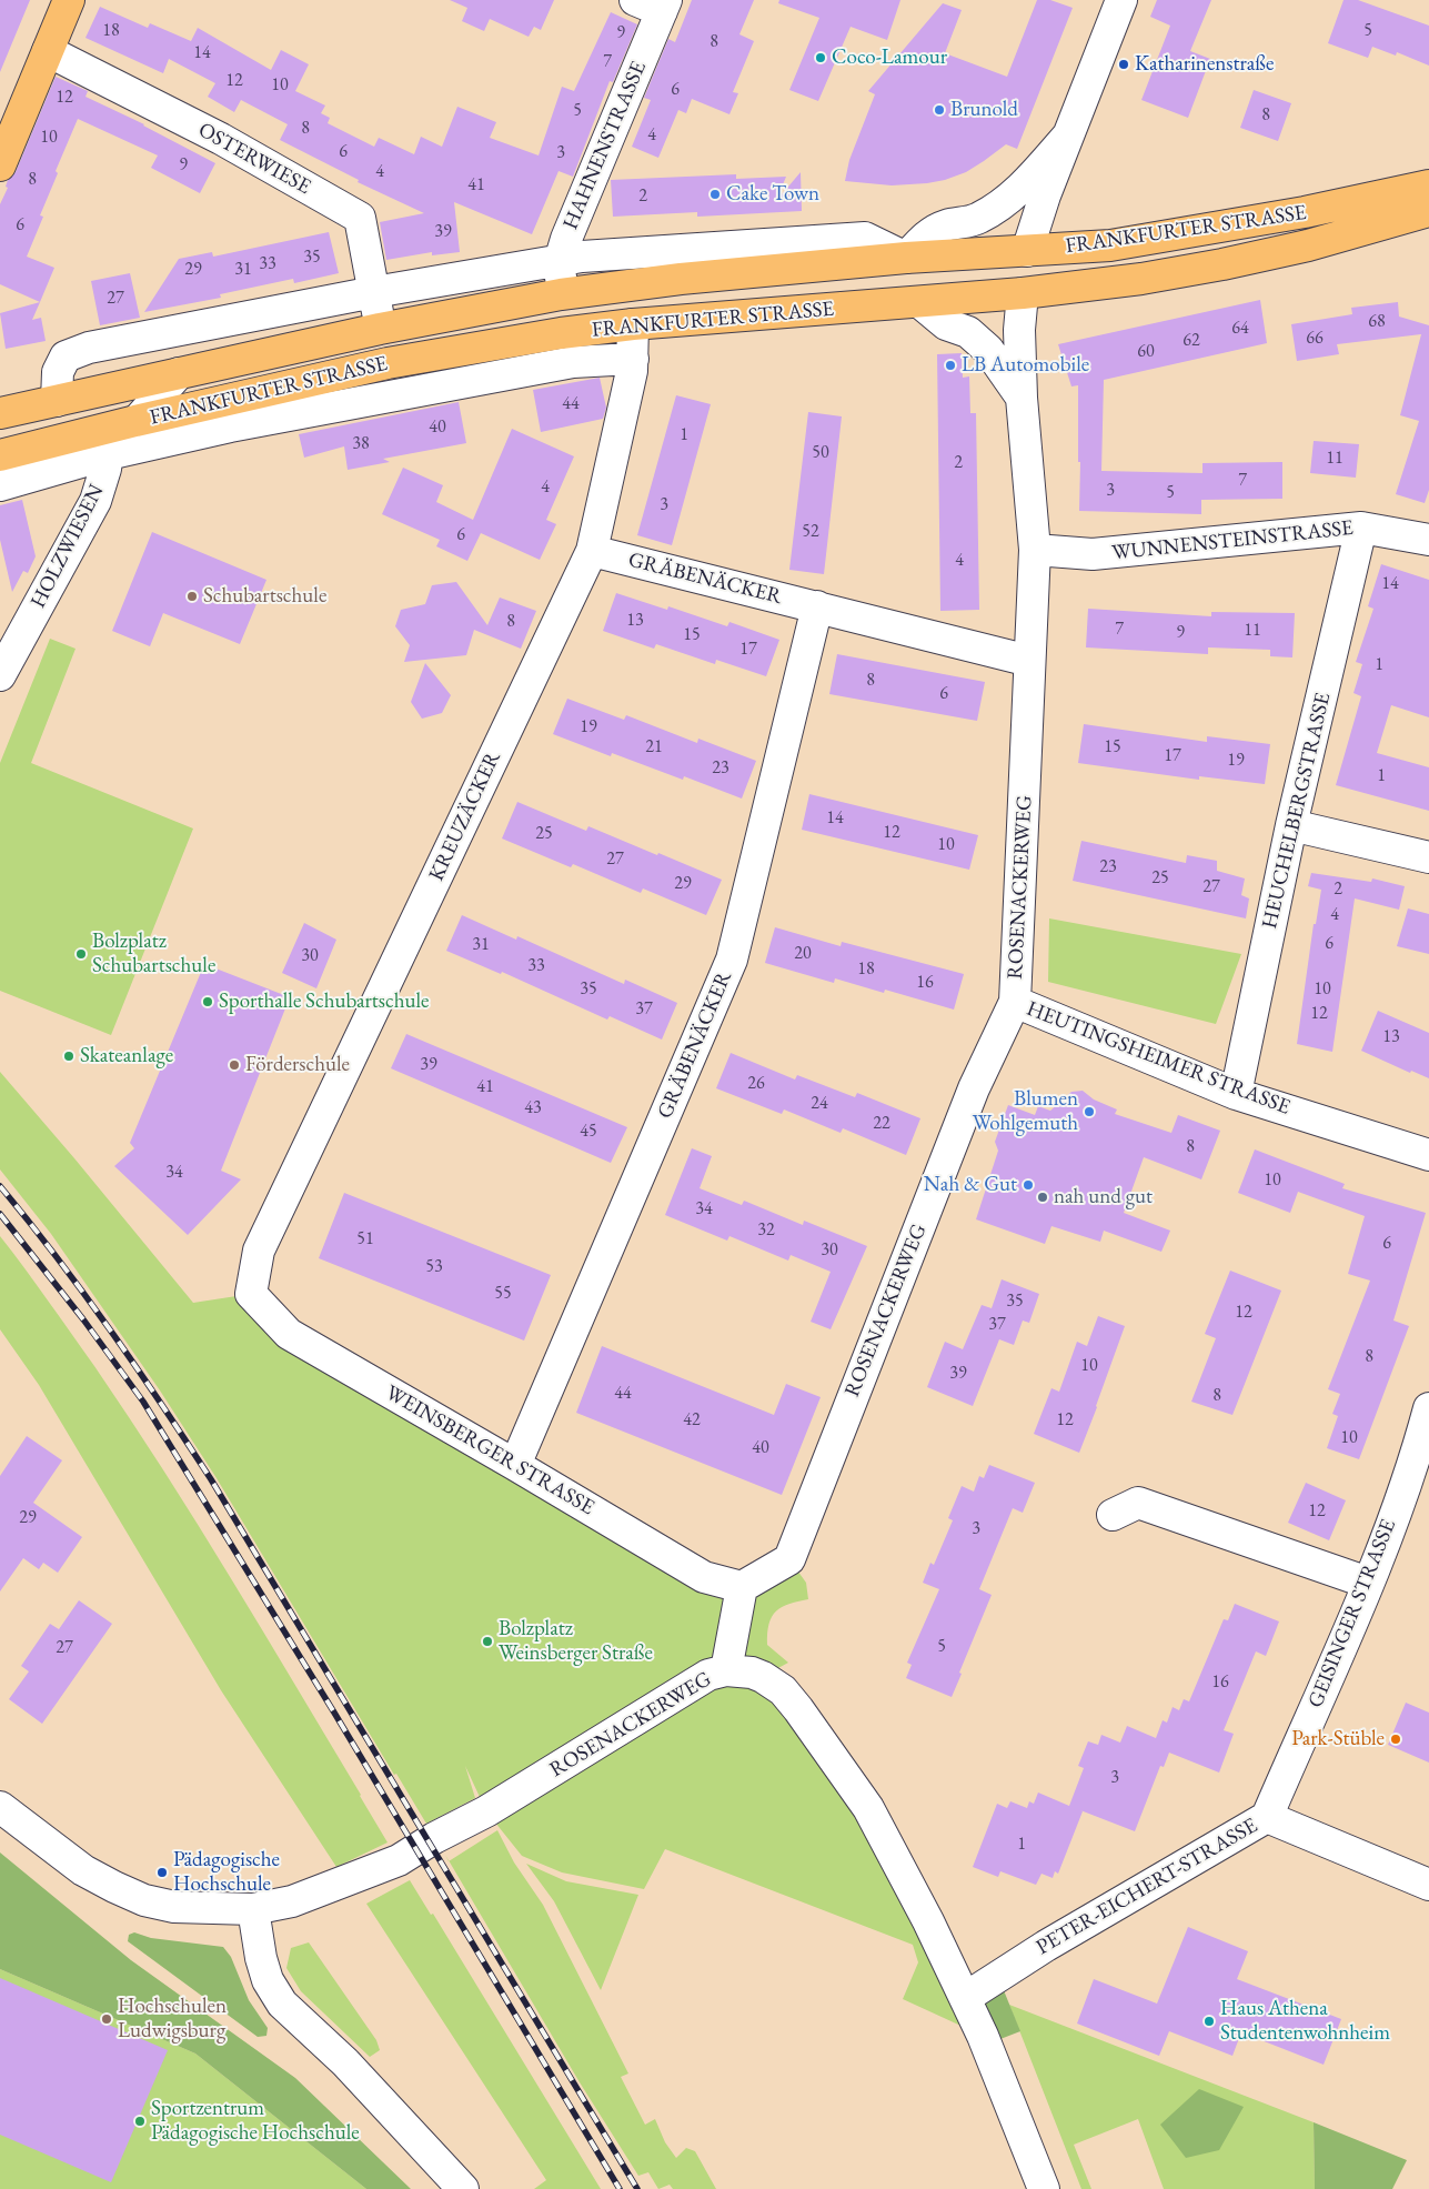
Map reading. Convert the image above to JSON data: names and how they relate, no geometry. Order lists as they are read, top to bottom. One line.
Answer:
{"streets":{"main road":["FRANKFURTER STRASSE"],"street":["HAHNENSTRASSE","OSTERWIESE","WUNNENSTEINSTRASSE","HOLZWIESEN","GRÄBENÄCKER","HEUCHELBERGSTRASSE","KREUZÄCKER","ROSENACKERWEG","HEUTINGSHEIMER STRASSE","WEINSBERGER STRASSE","GEISINGER STRASSE","PETER-EICHERT-STRASSE"]},"crossings":[["HAHNENSTRASSE","FRANKFURTER STRASSE"],["OSTERWIESE","FRANKFURTER STRASSE"],["FRANKFURTER STRASSE","HOLZWIESEN"],["FRANKFURTER STRASSE","KREUZÄCKER"],["FRANKFURTER STRASSE","ROSENACKERWEG"],["WUNNENSTEINSTRASSE","HEUCHELBERGSTRASSE"],["WUNNENSTEINSTRASSE","ROSENACKERWEG"],["GRÄBENÄCKER","KREUZÄCKER"],["GRÄBENÄCKER","ROSENACKERWEG"],["GRÄBENÄCKER","WEINSBERGER STRASSE"],["HEUCHELBERGSTRASSE","HEUTINGSHEIMER STRASSE"],["KREUZÄCKER","WEINSBERGER STRASSE"],["ROSENACKERWEG","HEUTINGSHEIMER STRASSE"],["ROSENACKERWEG","WEINSBERGER STRASSE"],["GEISINGER STRASSE","PETER-EICHERT-STRASSE"]],"places":["Coco-Lamour","Katharinenstraße","Brunold","Cake Town","LB Automobile","Schubartschule","Bolzplatz Schubartschule","Sporthalle Schubartschule","Skateanlage","Förderschule","Blumen Wohlgemuth","Nah & Gut","nah und gut","Bolzplatz Weinsberger Straße","Park-Stüble","Pädagogische Hochschule","Hochschulen Ludwigsburg","Haus Athena Studentenwohnheim","Sportzentrum Pädagogische Hochschule"],"house_numbers":["18","5","9","8","14","7","12","10","6","12","5","8","8","4","10","6","3","9","4","8","41","2","6","39","35","33","29","31","27","68","64","66","62","60","44","40","1","38","50","11","2","7","4","3","5","3","52","6","4","14","13","8","7","11","9","15","17","1","8","6","19","21","15","17","19","23","1","14","12","25","10","27","23","25","29","27","2","4","6","31","20","30","33","18","16","35","10","37","12","13","39","26","41","24","43","22","45","8","34","10","34","32","51","6","30","53","55","35","12","37","8","10","39","44","8","42","12","10","40","12","29","3","5","27","16","3","1"]}
